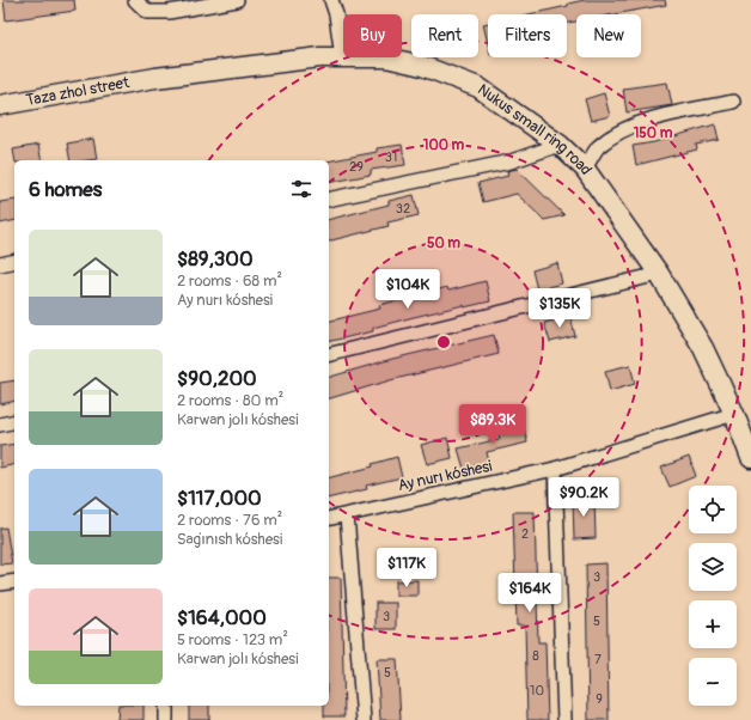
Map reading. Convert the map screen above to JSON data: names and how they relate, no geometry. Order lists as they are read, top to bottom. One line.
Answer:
{"streets":{"main road":["Taza zhol street","Nukus small ring road"],"street":["Ay nurı kóshesi"]},"crossings":[["Taza zhol street","Nukus small ring road"],["Nukus small ring road","Ay nurı kóshesi"]],"house_numbers":["31","29","32","2","3","3","5","8","7","5","10","9"],"page":{"chip":["Buy","Rent","Filters","New"],"heading":"6 homes","list":[{"name":"$89,300","note":"2 rooms · 68 m² · Ay nurı kóshesi"},{"name":"$90,200","note":"2 rooms · 80 m² · Karwan jolı kóshesi"},{"name":"$117,000","note":"2 rooms · 76 m² · Saǵınısh kóshesi"},{"name":"$164,000","note":"5 rooms · 123 m² · Karwan jolı kóshesi"}],"price":["$104K","$135K","$89.3K","$90.2K","$117K","$164K"],"map_buttons":["+","−"]},"rings":["150 m","100 m","50 m"]}
